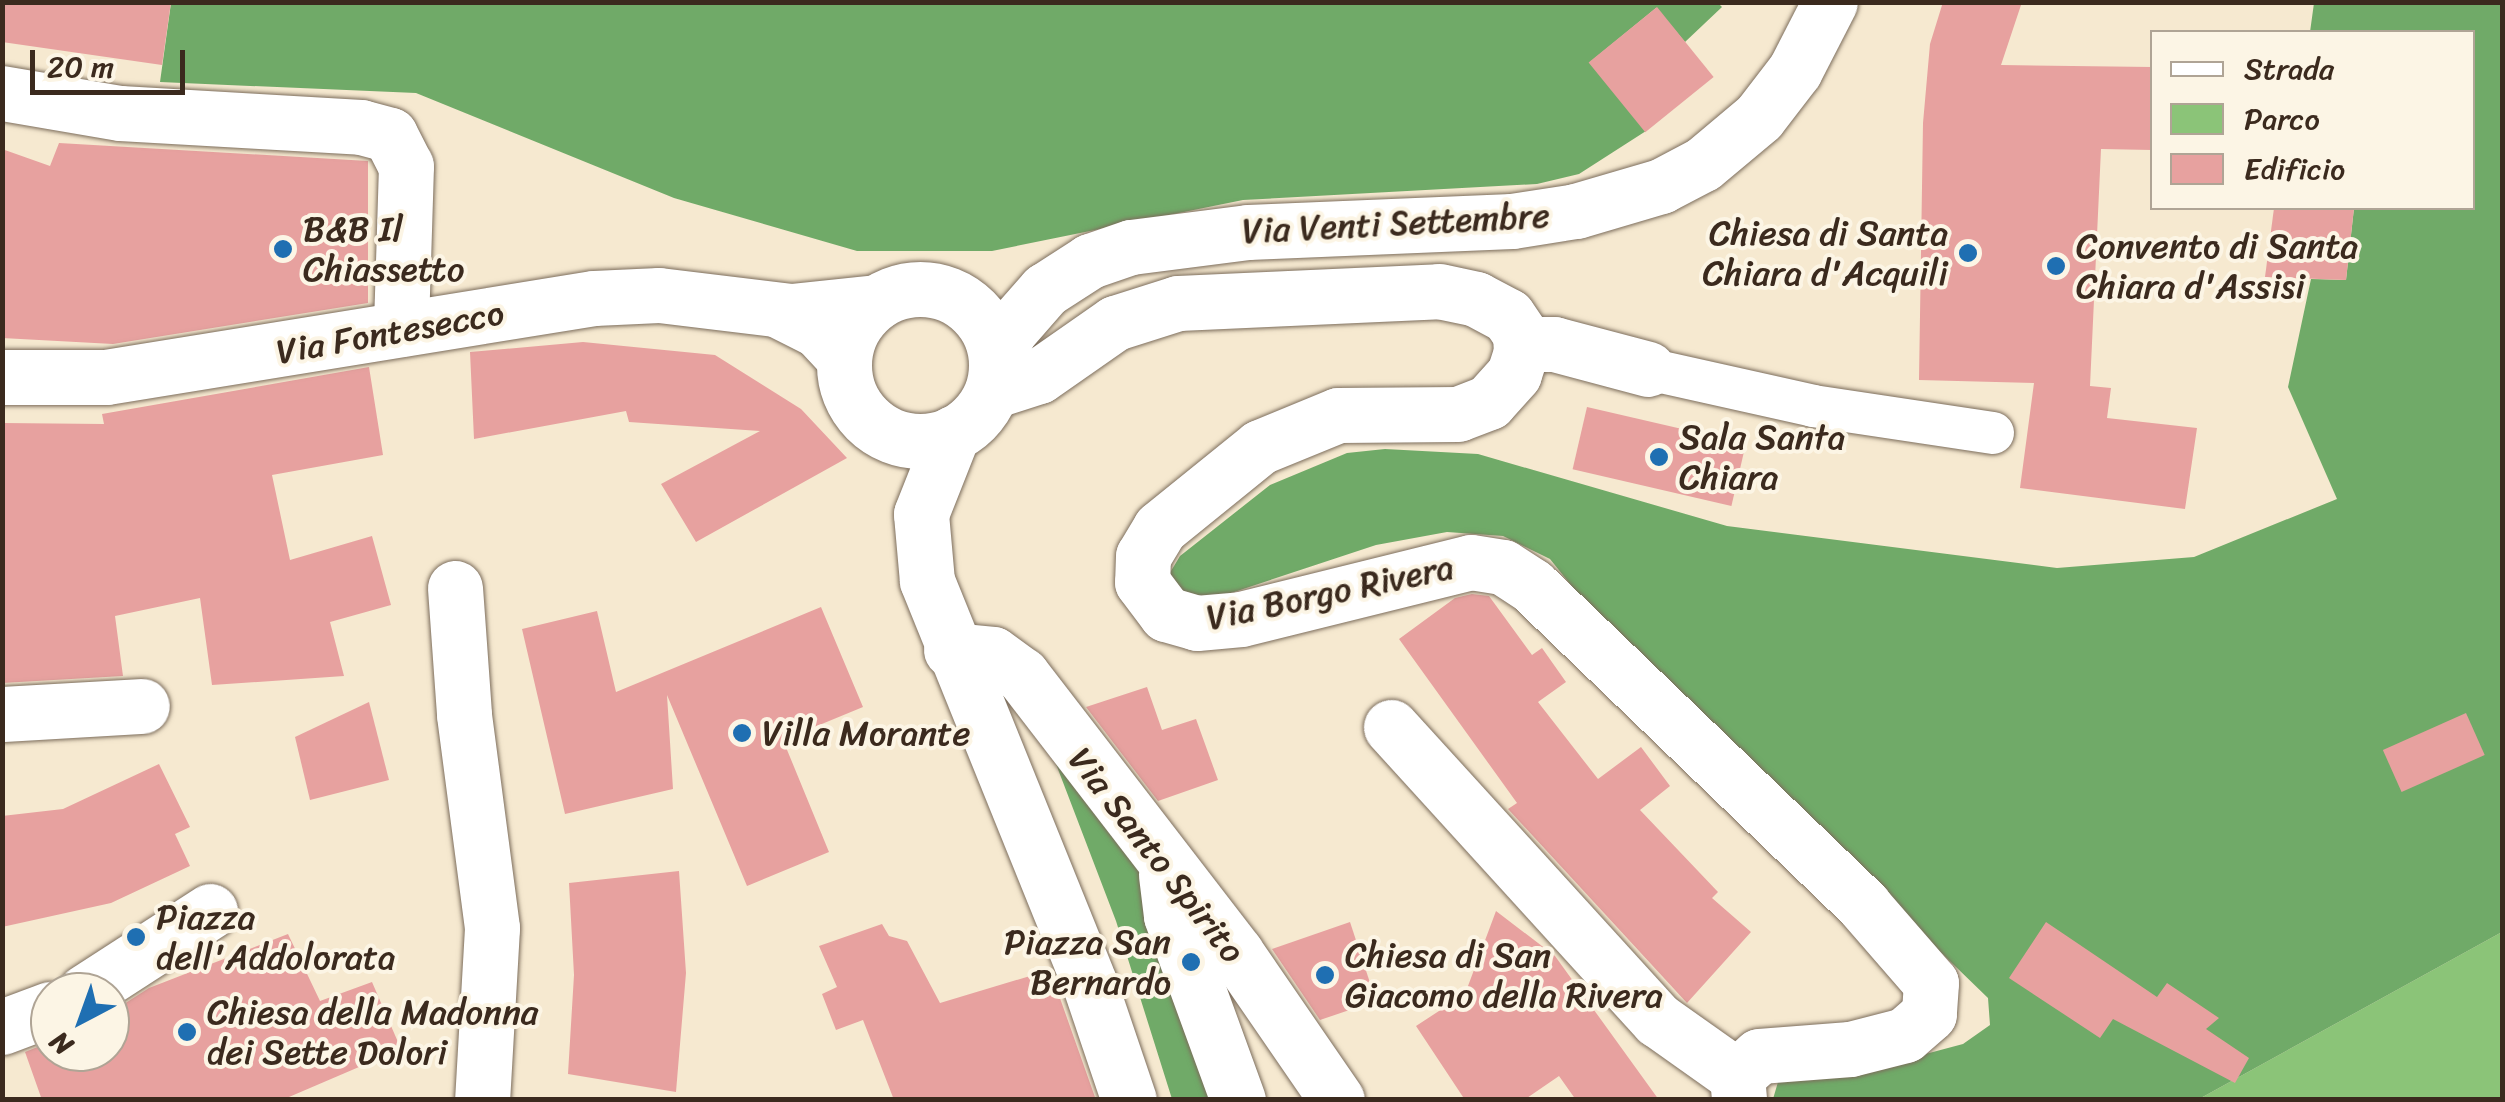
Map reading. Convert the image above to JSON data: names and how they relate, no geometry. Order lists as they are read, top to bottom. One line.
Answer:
{"streets":{"street":["Via Venti Settembre","Via Fontesecco","Via Borgo Rivera","Via Santo Spirito"]},"crossings":[["Via Venti Settembre","Via Fontesecco"]],"places":["B&B Il Chiassetto","Chiesa di Santa Chiara d'Acquili","Convento di Santa Chiara d'Assisi","Sala Santa Chiara","Villa Morante","Piazza dell'Addolorata","Piazza San Bernardo","Chiesa di San Giacomo della Rivera","Chiesa della Madonna dei Sette Dolori"],"legend":["Strada","Parco","Edificio"],"scale_bar":"20 m","north":"bottom left"}
